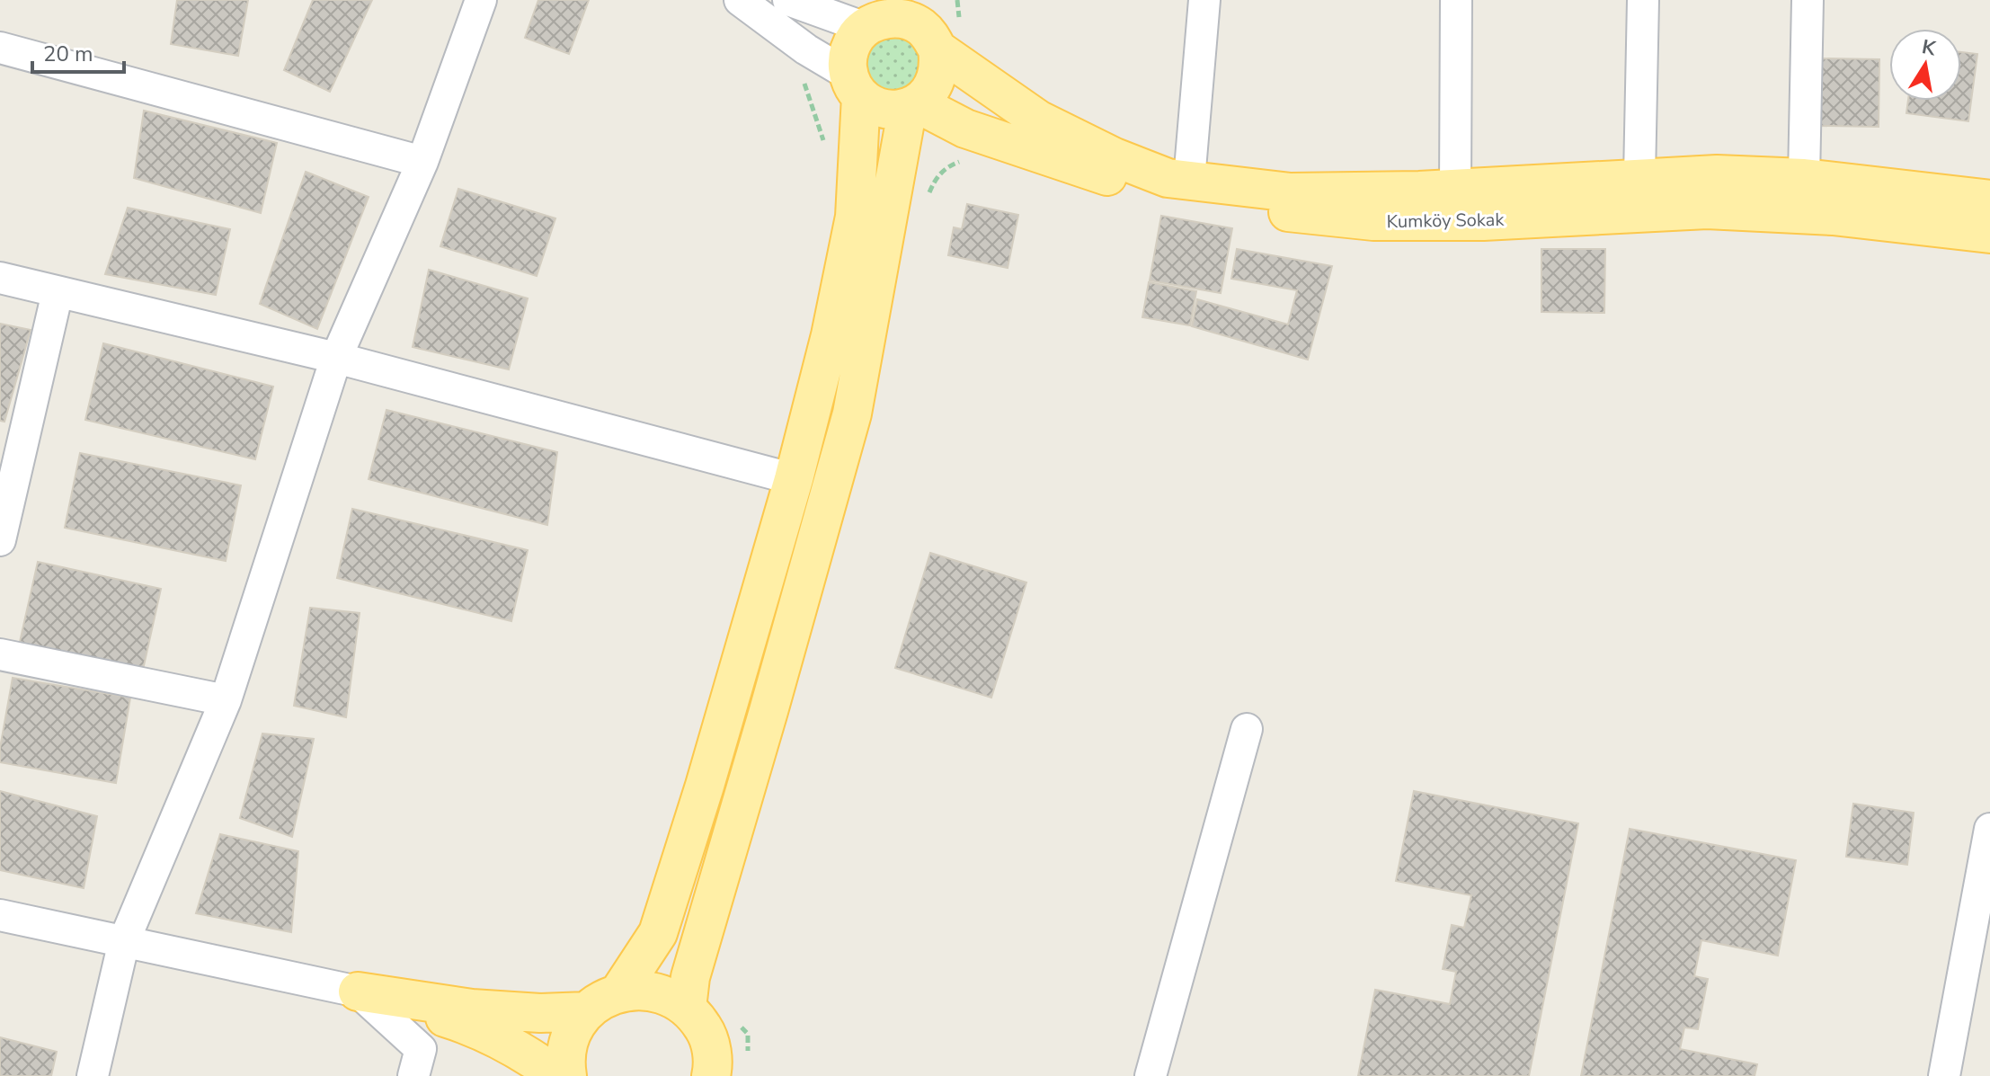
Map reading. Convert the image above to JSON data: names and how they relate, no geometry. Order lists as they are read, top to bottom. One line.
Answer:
{"streets":{"main road":["Kumköy Sokak"]},"scale_bar":"20 m","north":"top"}
